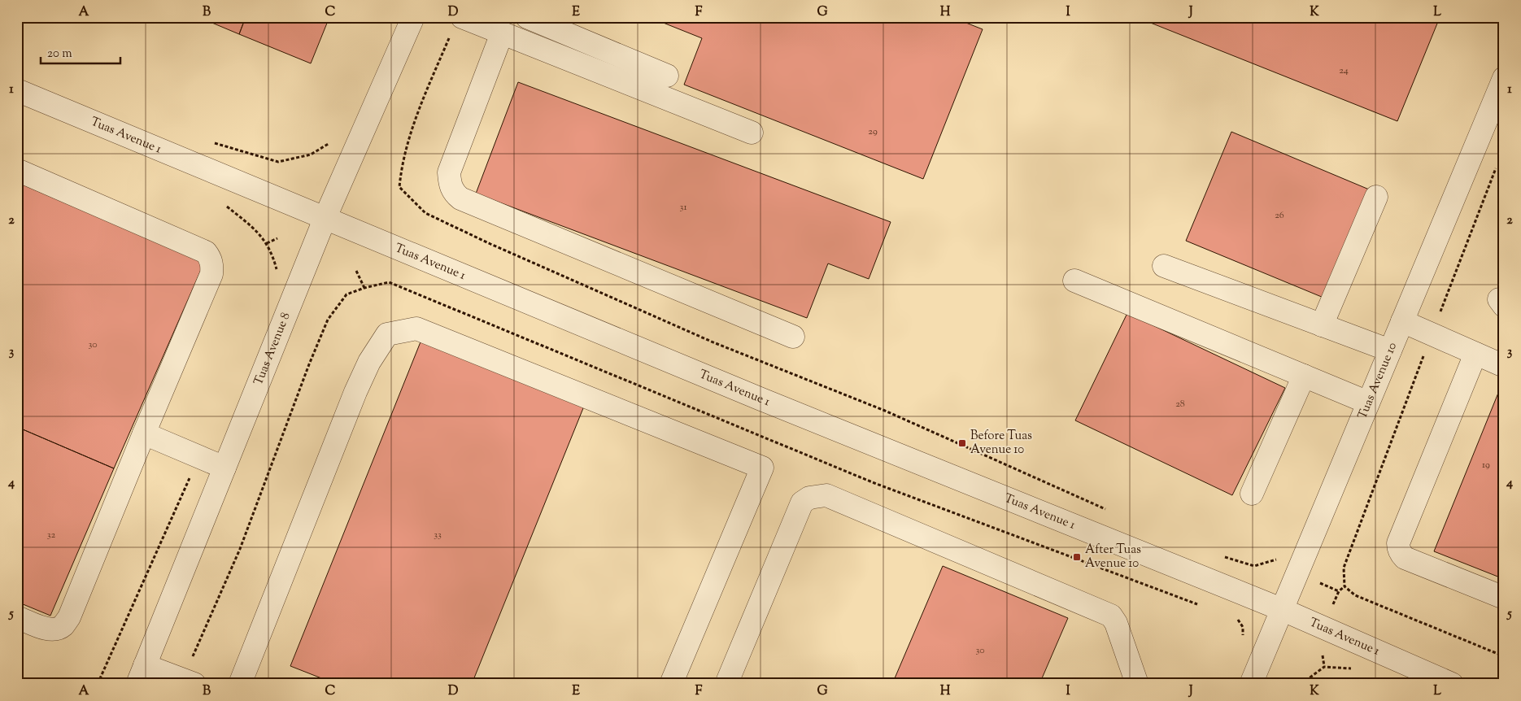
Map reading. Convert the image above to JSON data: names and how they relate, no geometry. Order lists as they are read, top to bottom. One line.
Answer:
{"streets":{"street":["Tuas Avenue 1","Tuas Avenue 8","Tuas Avenue 10"]},"crossings":[["Tuas Avenue 1","Tuas Avenue 8"],["Tuas Avenue 1","Tuas Avenue 10"]],"places":{"transit":["Before Tuas Avenue 10","After Tuas Avenue 10"]},"house_numbers":["24","29","31","26","30","28","19","32","33","30"],"scale_bar":"20 m","grid":{"columns":["A","B","C","D","E","F","G","H","I","J","K","L"],"rows":["1","2","3","4","5"]}}
